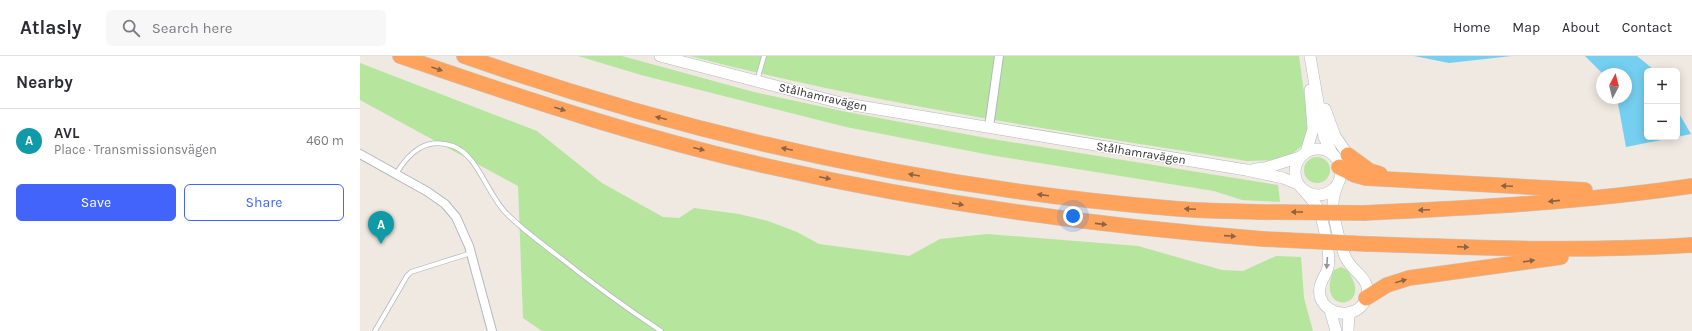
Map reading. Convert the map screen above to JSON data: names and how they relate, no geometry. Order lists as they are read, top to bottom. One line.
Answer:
{"streets":{"main road":["Stålhamravägen"]},"north":"top","page":{"header":"Atlasly","search":"Search here","nav":["Home","Map","About","Contact"],"heading":"Nearby","map_buttons":["+","−"],"list":[{"mark":"A","name":"AVL","note":"Place · Transmissionsvägen","value":"460 m"}],"buttons":["Save","Share"],"pins":"A"}}
